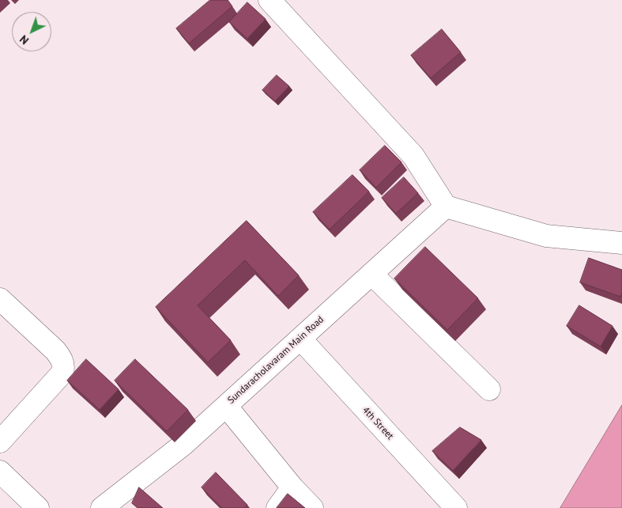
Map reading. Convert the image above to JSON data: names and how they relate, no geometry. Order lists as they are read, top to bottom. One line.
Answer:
{"streets":{"street":["Sundaracholavaram Main Road","4th Street"]},"crossings":[["Sundaracholavaram Main Road","4th Street"]],"north":"bottom left"}
